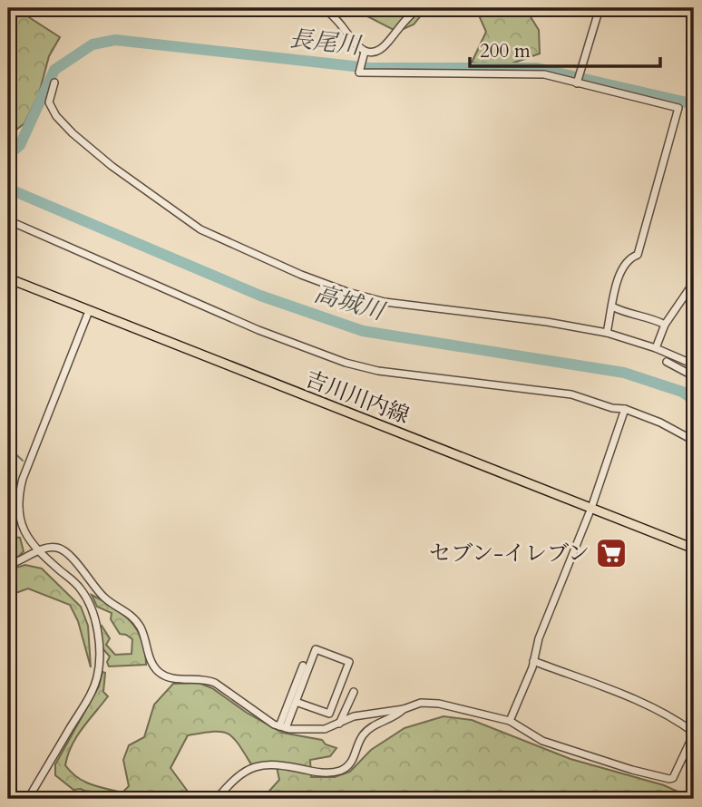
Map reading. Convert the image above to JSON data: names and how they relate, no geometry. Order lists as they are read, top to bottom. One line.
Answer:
{"streets":{"main road":["吉川川内線"]},"water":["長尾川","高城川"],"places":{"supermarket":["セブン-イレブン"]},"scale_bar":"200 m"}
